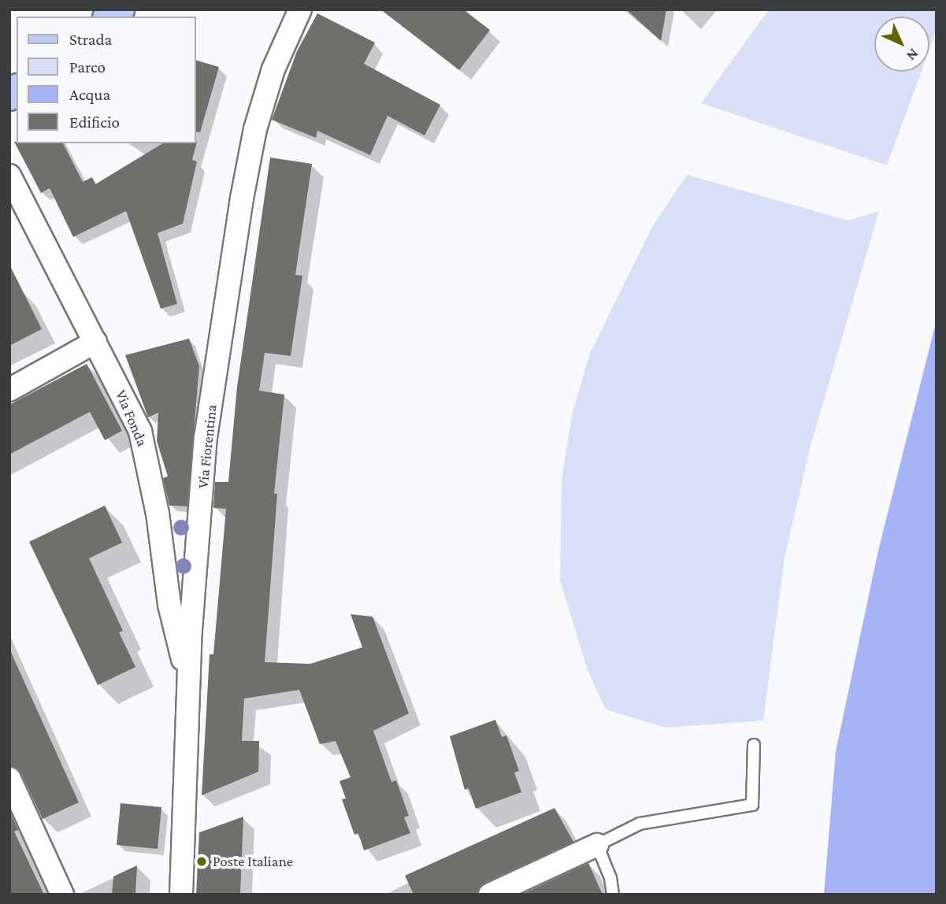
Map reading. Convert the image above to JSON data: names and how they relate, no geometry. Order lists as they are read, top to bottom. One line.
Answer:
{"streets":{"street":["Via Fonda","Via Fiorentina"]},"crossings":[["Via Fonda","Via Fiorentina"]],"places":["Poste Italiane"],"legend":["Strada","Parco","Acqua","Edificio"],"north":"bottom right"}
